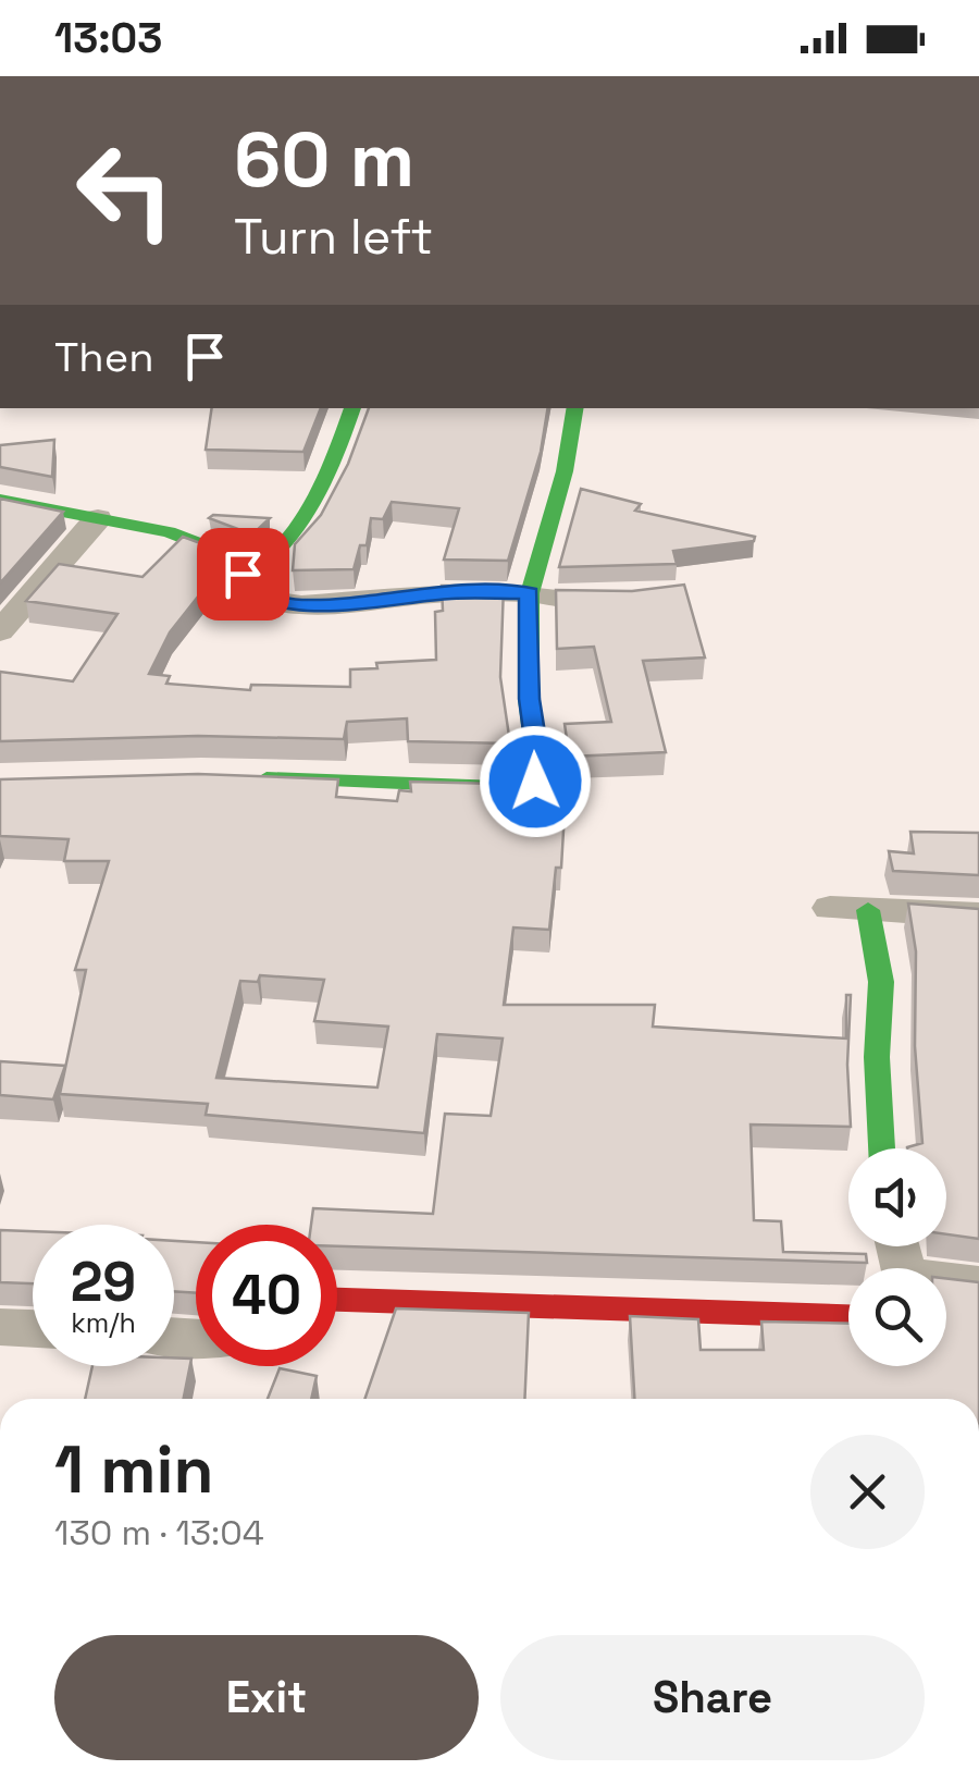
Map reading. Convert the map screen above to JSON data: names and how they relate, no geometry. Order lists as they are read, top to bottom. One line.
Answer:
{"page":{"status":"13:03","turn":["60 m","Turn left"],"then":"Then","speed":"29 km/h","limit":"40","heading":["1 min","130 m · 13:04"],"buttons":["Exit","Share"]}}
